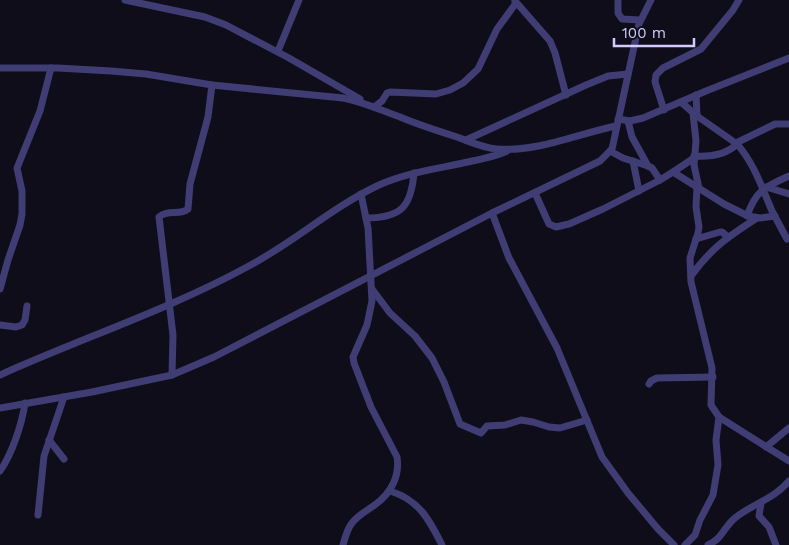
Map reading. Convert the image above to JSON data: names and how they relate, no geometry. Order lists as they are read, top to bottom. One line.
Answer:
{"scale_bar":"100 m"}
